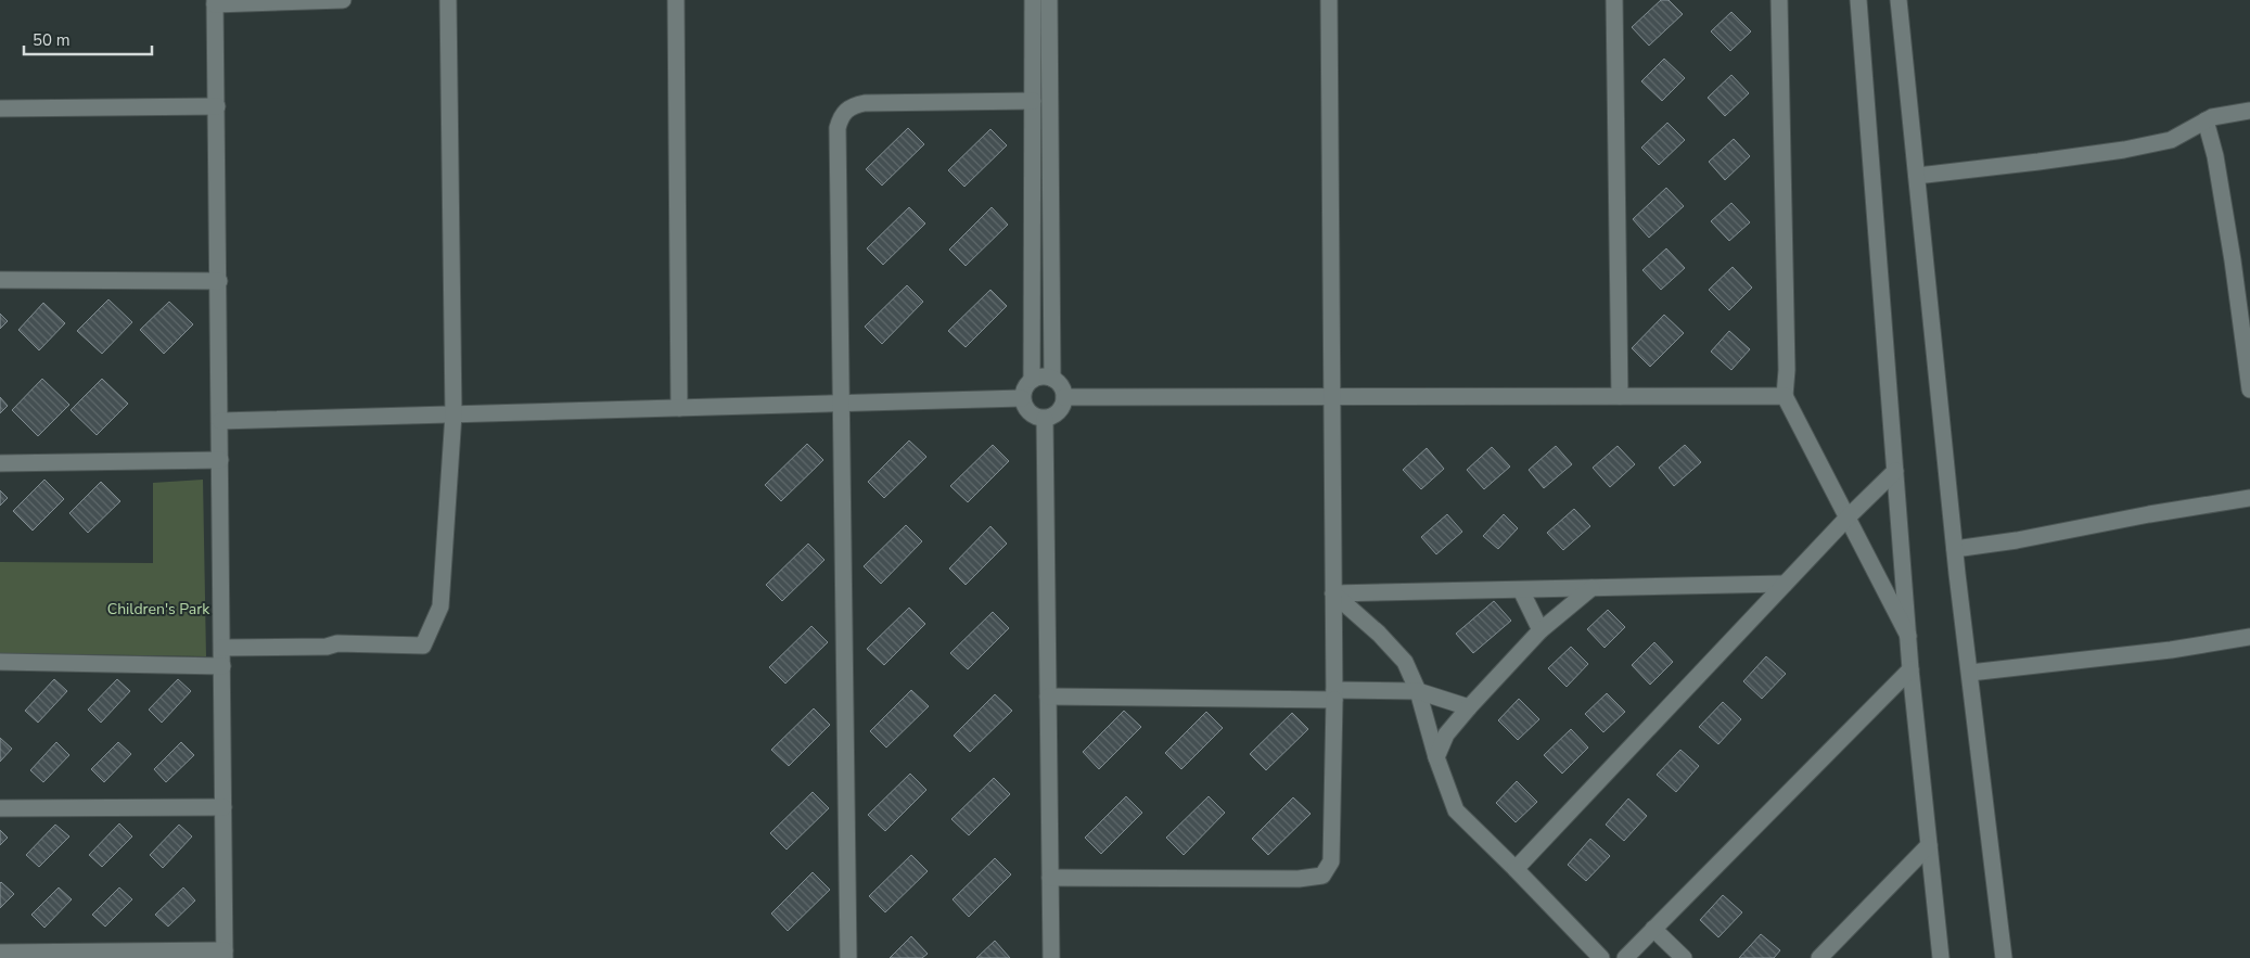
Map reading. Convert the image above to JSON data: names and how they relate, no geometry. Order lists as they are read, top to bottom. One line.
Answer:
{"parks":["Children's Park"],"scale_bar":"50 m"}
